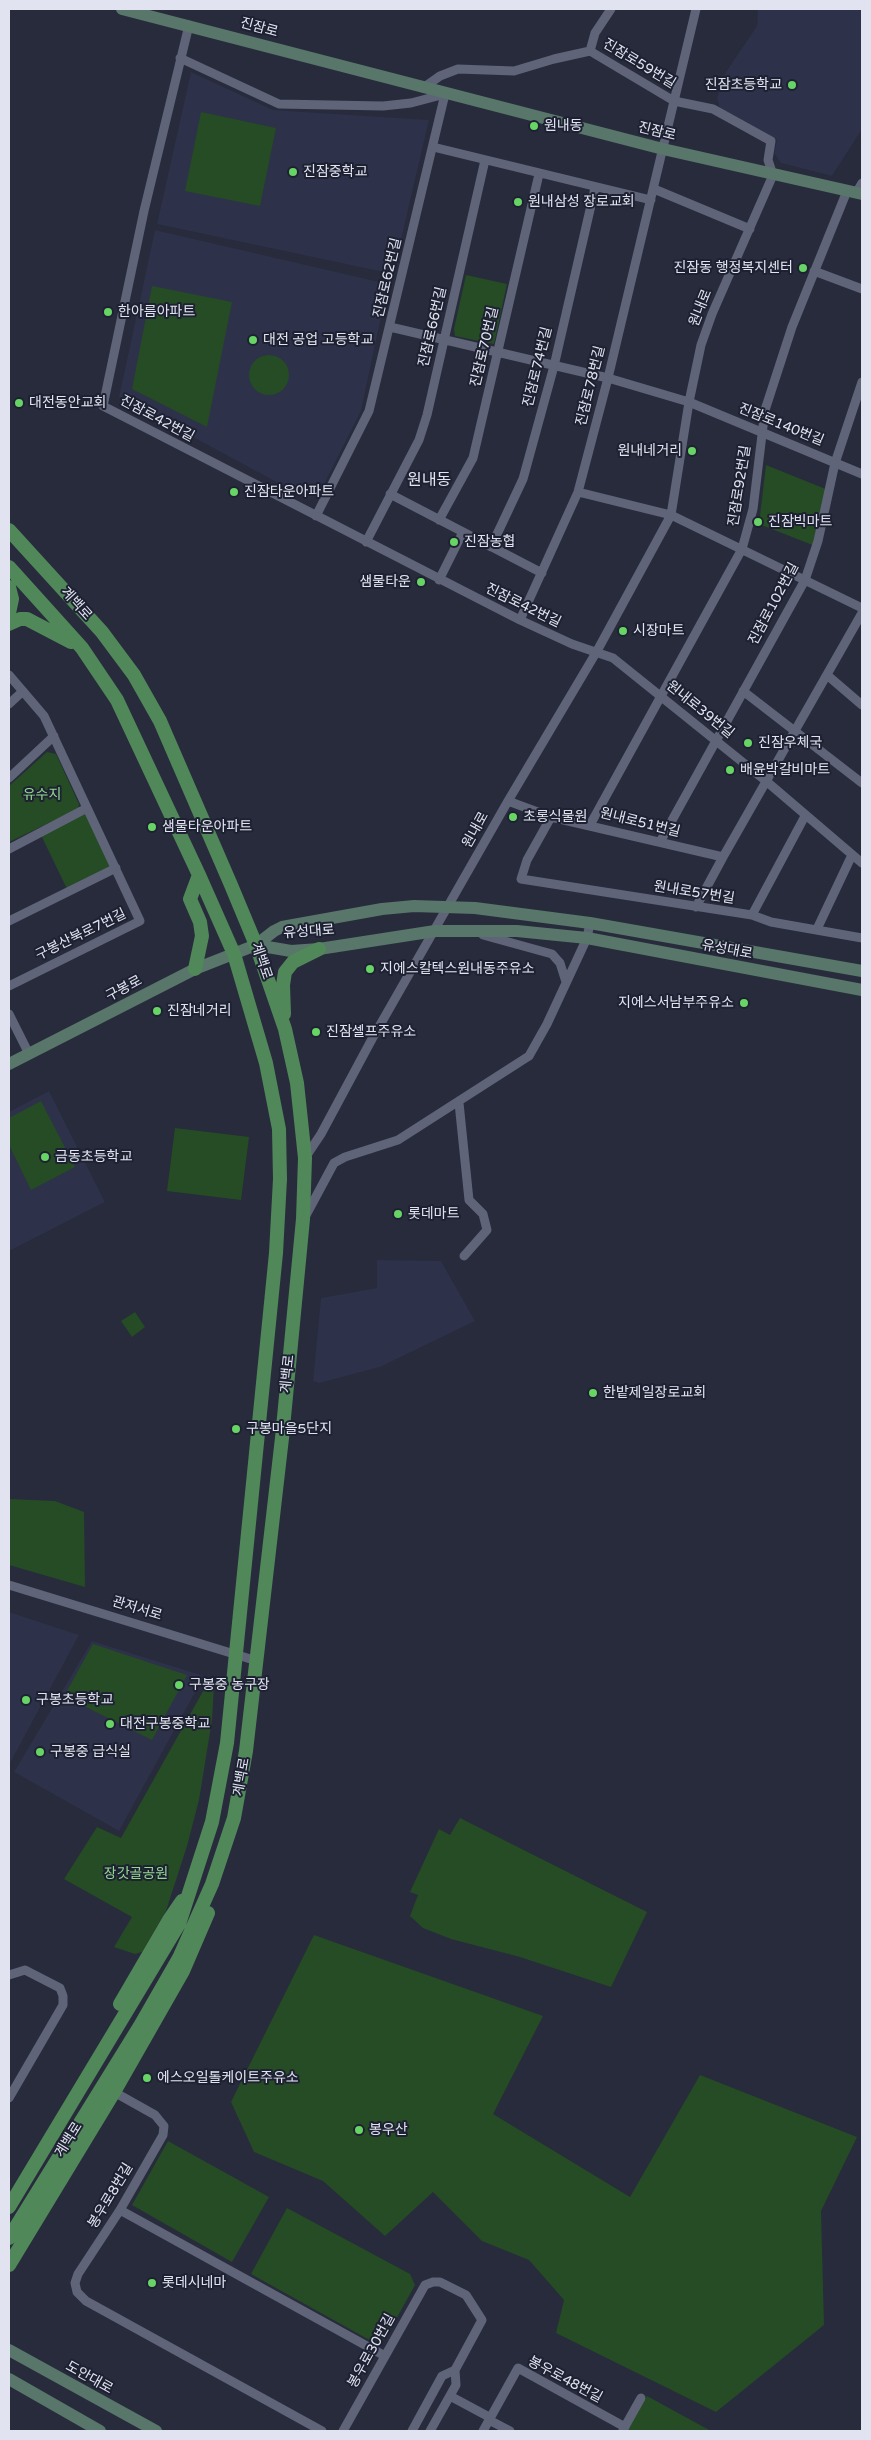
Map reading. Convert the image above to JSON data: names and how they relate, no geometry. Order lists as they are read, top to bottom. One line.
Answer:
{"streets":{"main road":["계백로"],"street":["진잠로","진잠로59번길","진잠로62번길","원내로","진잠로66번길","진잠로70번길","진잠로74번길","진잠로78번길","진잠로42번길","진잠로140번길","진잠로92번길","진잠로102번길","원내로39번길","원내로51번길","원내로57번길","유성대로","구봉산북로7번길","구봉로","관저서로","봉우로8번길","봉우로30번길","도안대로","봉우로48번길"]},"crossings":[["진잠로","진잠로59번길"],["진잠로","진잠로62번길"],["진잠로","원내로"],["진잠로","진잠로78번길"],["진잠로","진잠로42번길"],["진잠로","진잠로92번길"],["진잠로59번길","원내로"],["진잠로59번길","진잠로78번길"],["진잠로62번길","진잠로42번길"],["원내로","진잠로42번길"],["원내로","진잠로140번길"],["원내로","계백로"],["원내로","원내로39번길"],["원내로","원내로51번길"],["원내로","유성대로"],["진잠로66번길","진잠로42번길"],["진잠로78번길","진잠로42번길"],["진잠로42번길","원내로39번길"],["진잠로140번길","진잠로92번길"],["진잠로140번길","진잠로102번길"],["진잠로92번길","원내로39번길"],["진잠로92번길","원내로51번길"],["계백로","유성대로"],["계백로","구봉로"],["계백로","관저서로"],["진잠로102번길","원내로39번길"],["진잠로102번길","원내로51번길"],["원내로51번길","원내로57번길"],["유성대로","구봉로"]],"districts":["원내동"],"parks":["유수지","장갓골공원"],"places":["진잠초등학교","원내동","진잠중학교","원내삼성 장로교회","진잠동 행정복지센터","한아름아파트","대전 공업 고등학교","대전동안교회","원내네거리","진잠타운아파트","진잠빅마트","진잠농협","샘물타운","시장마트","진잠우체국","배윤박갈비마트","초롱식물원","샘물타운아파트","지에스칼텍스원내동주유소","지에스서남부주유소","진잠네거리","진잠셀프주유소","금동초등학교","롯데마트","한밭제일장로교회","구봉마을5단지","구봉중 농구장","구봉초등학교","대전구봉중학교","구봉중 급식실","에스오일톨케이트주유소","봉우산","롯데시네마"]}
